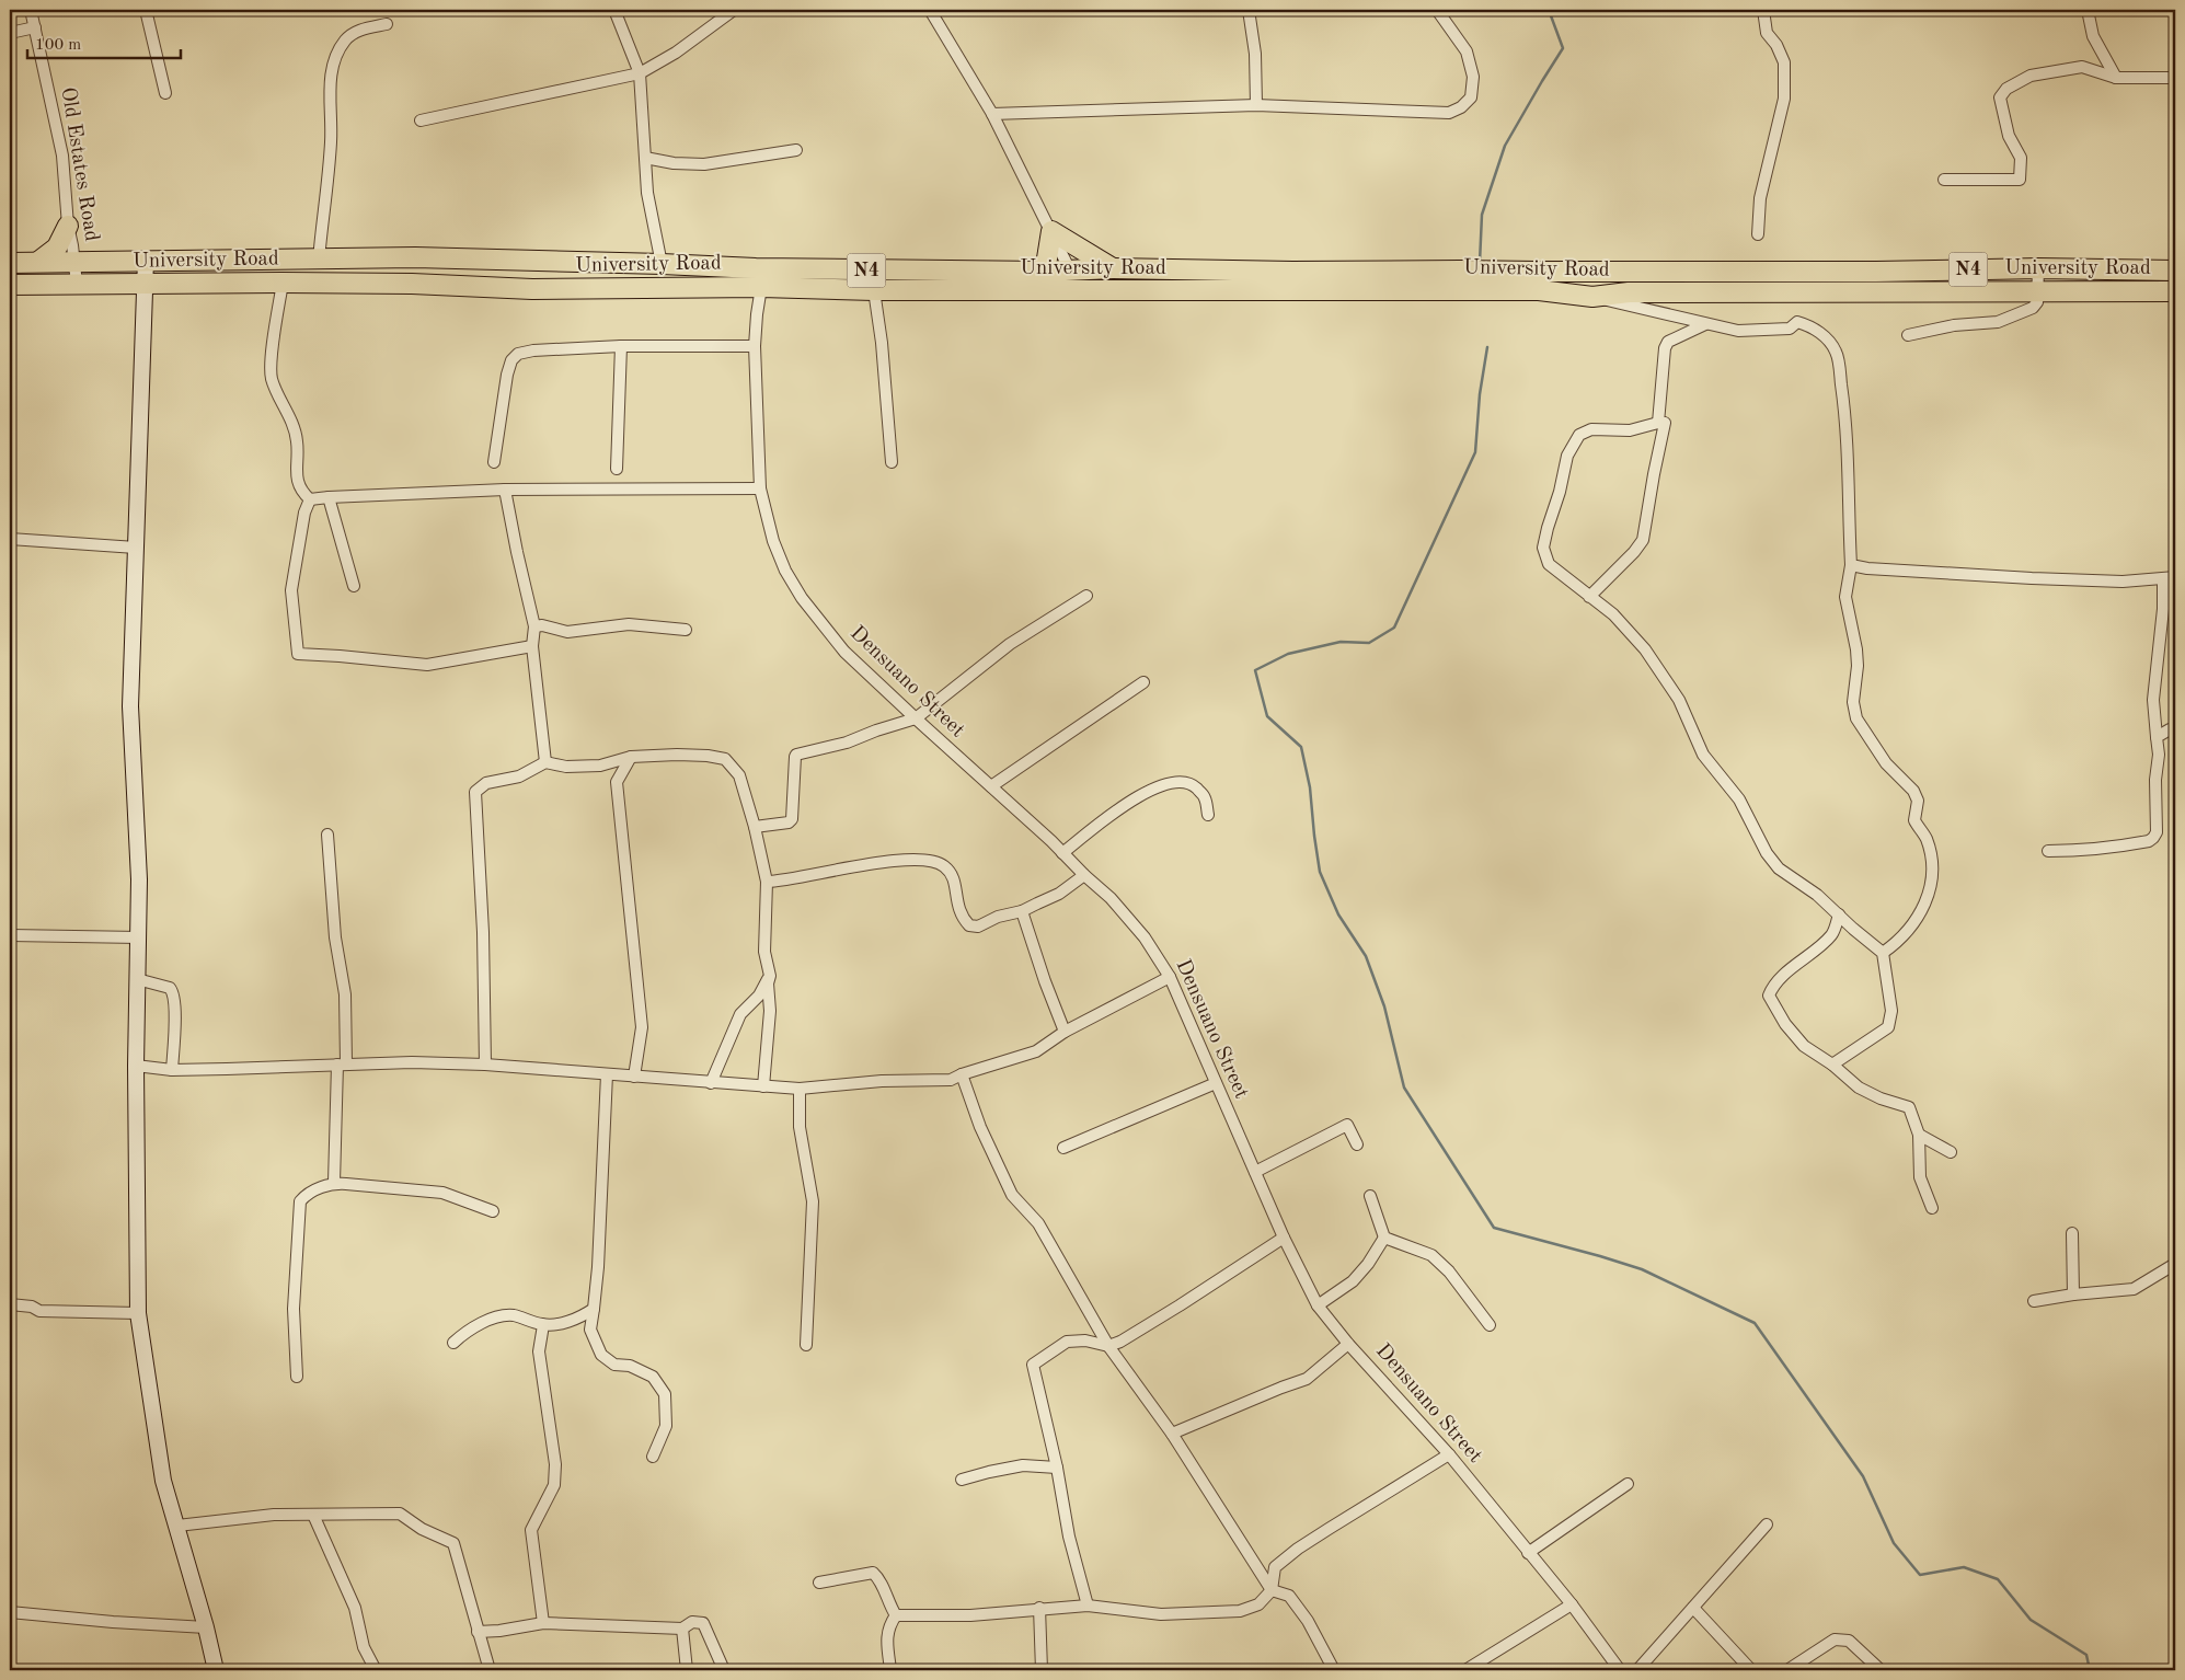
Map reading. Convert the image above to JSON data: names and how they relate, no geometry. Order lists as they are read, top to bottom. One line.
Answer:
{"streets":{"highway":["University Road","N4"],"street":["Old Estates Road","Densuano Street"]},"crossings":[["Old Estates Road","University Road"],["University Road","Densuano Street"]],"scale_bar":"100 m"}
